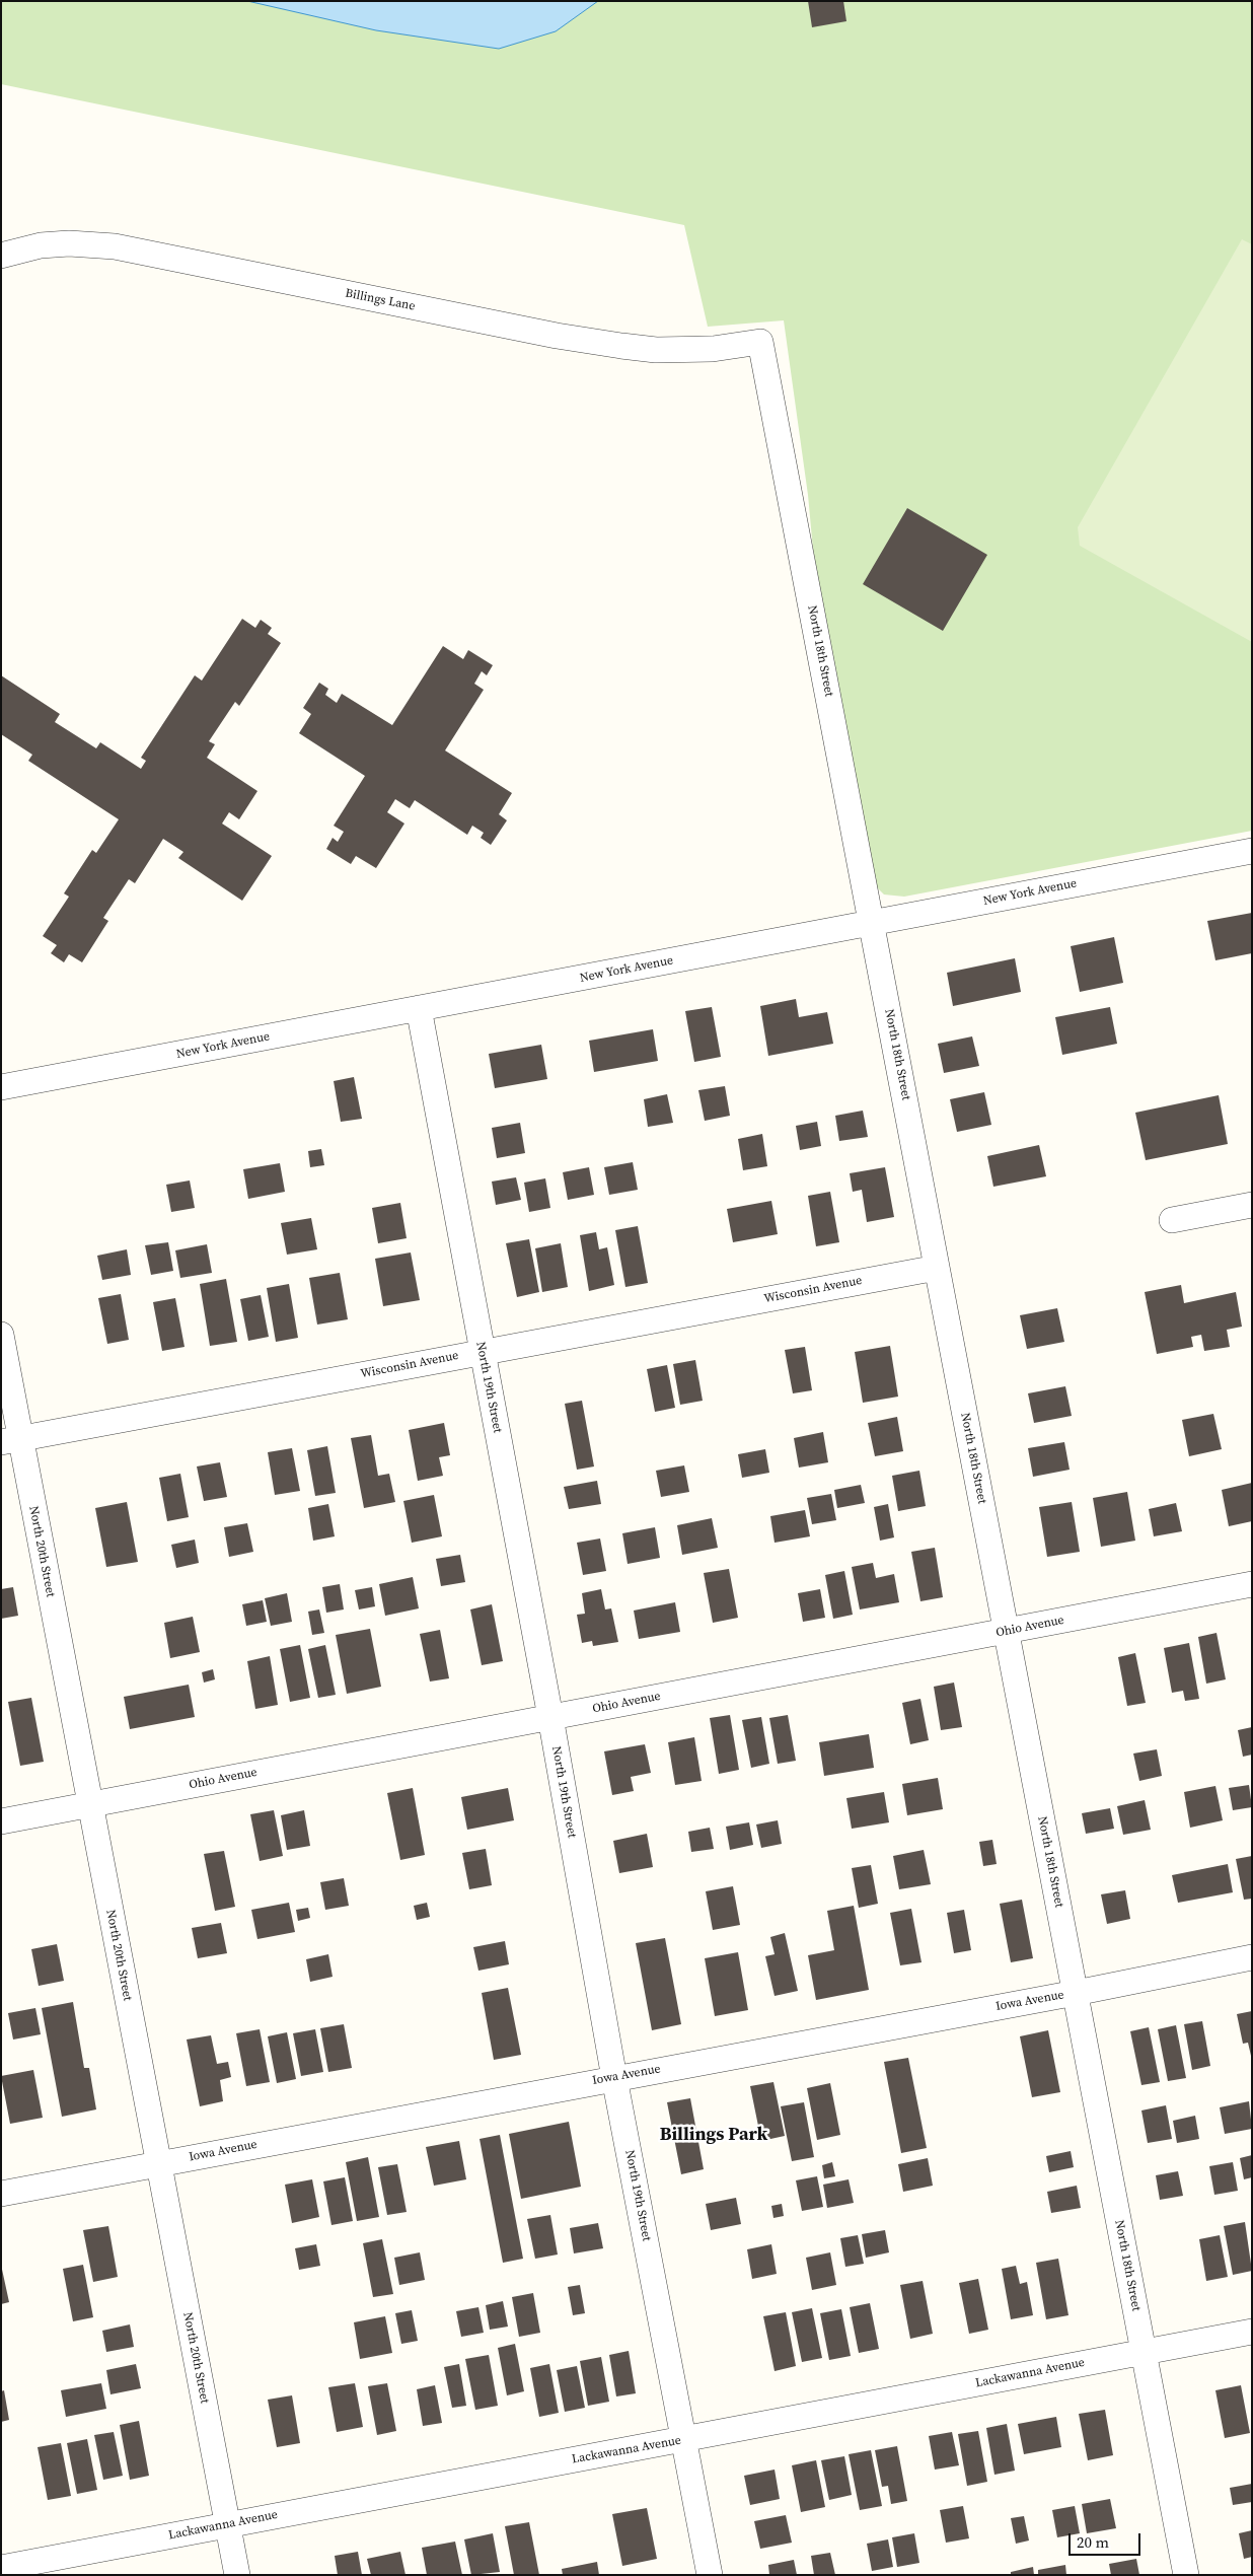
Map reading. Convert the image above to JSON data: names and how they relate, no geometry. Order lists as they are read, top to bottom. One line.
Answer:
{"streets":{"street":["Billings Lane","North 18th Street","New York Avenue","Wisconsin Avenue","North 19th Street","North 20th Street","Ohio Avenue","Iowa Avenue","Lackawanna Avenue"]},"crossings":[["Billings Lane","North 18th Street"],["North 18th Street","New York Avenue"],["North 18th Street","Wisconsin Avenue"],["North 18th Street","Ohio Avenue"],["North 18th Street","Iowa Avenue"],["North 18th Street","Lackawanna Avenue"],["New York Avenue","North 19th Street"],["Wisconsin Avenue","North 19th Street"],["Wisconsin Avenue","North 20th Street"],["North 19th Street","Ohio Avenue"],["North 19th Street","Iowa Avenue"],["North 19th Street","Lackawanna Avenue"],["North 20th Street","Ohio Avenue"],["North 20th Street","Iowa Avenue"],["North 20th Street","Lackawanna Avenue"]],"districts":["Billings Park"],"scale_bar":"20 m"}
